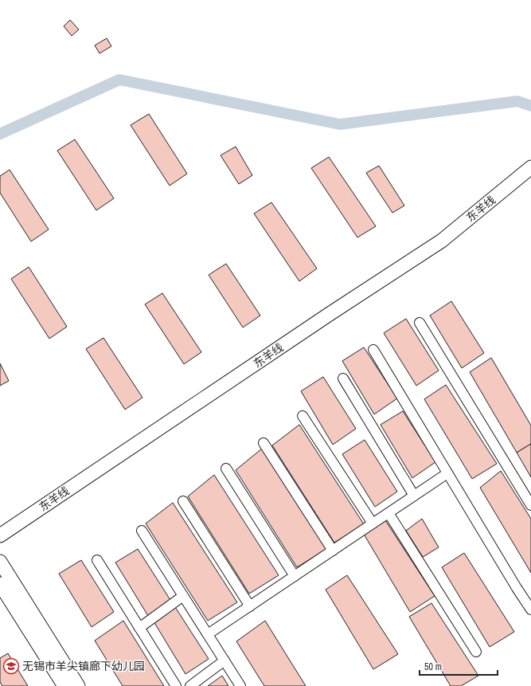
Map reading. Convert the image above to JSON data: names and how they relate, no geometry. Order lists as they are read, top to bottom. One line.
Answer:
{"streets":{"main road":["东羊线"]},"places":{"school or university":["无锡市羊尖镇廊下幼儿园"]},"scale_bar":"50 m"}
